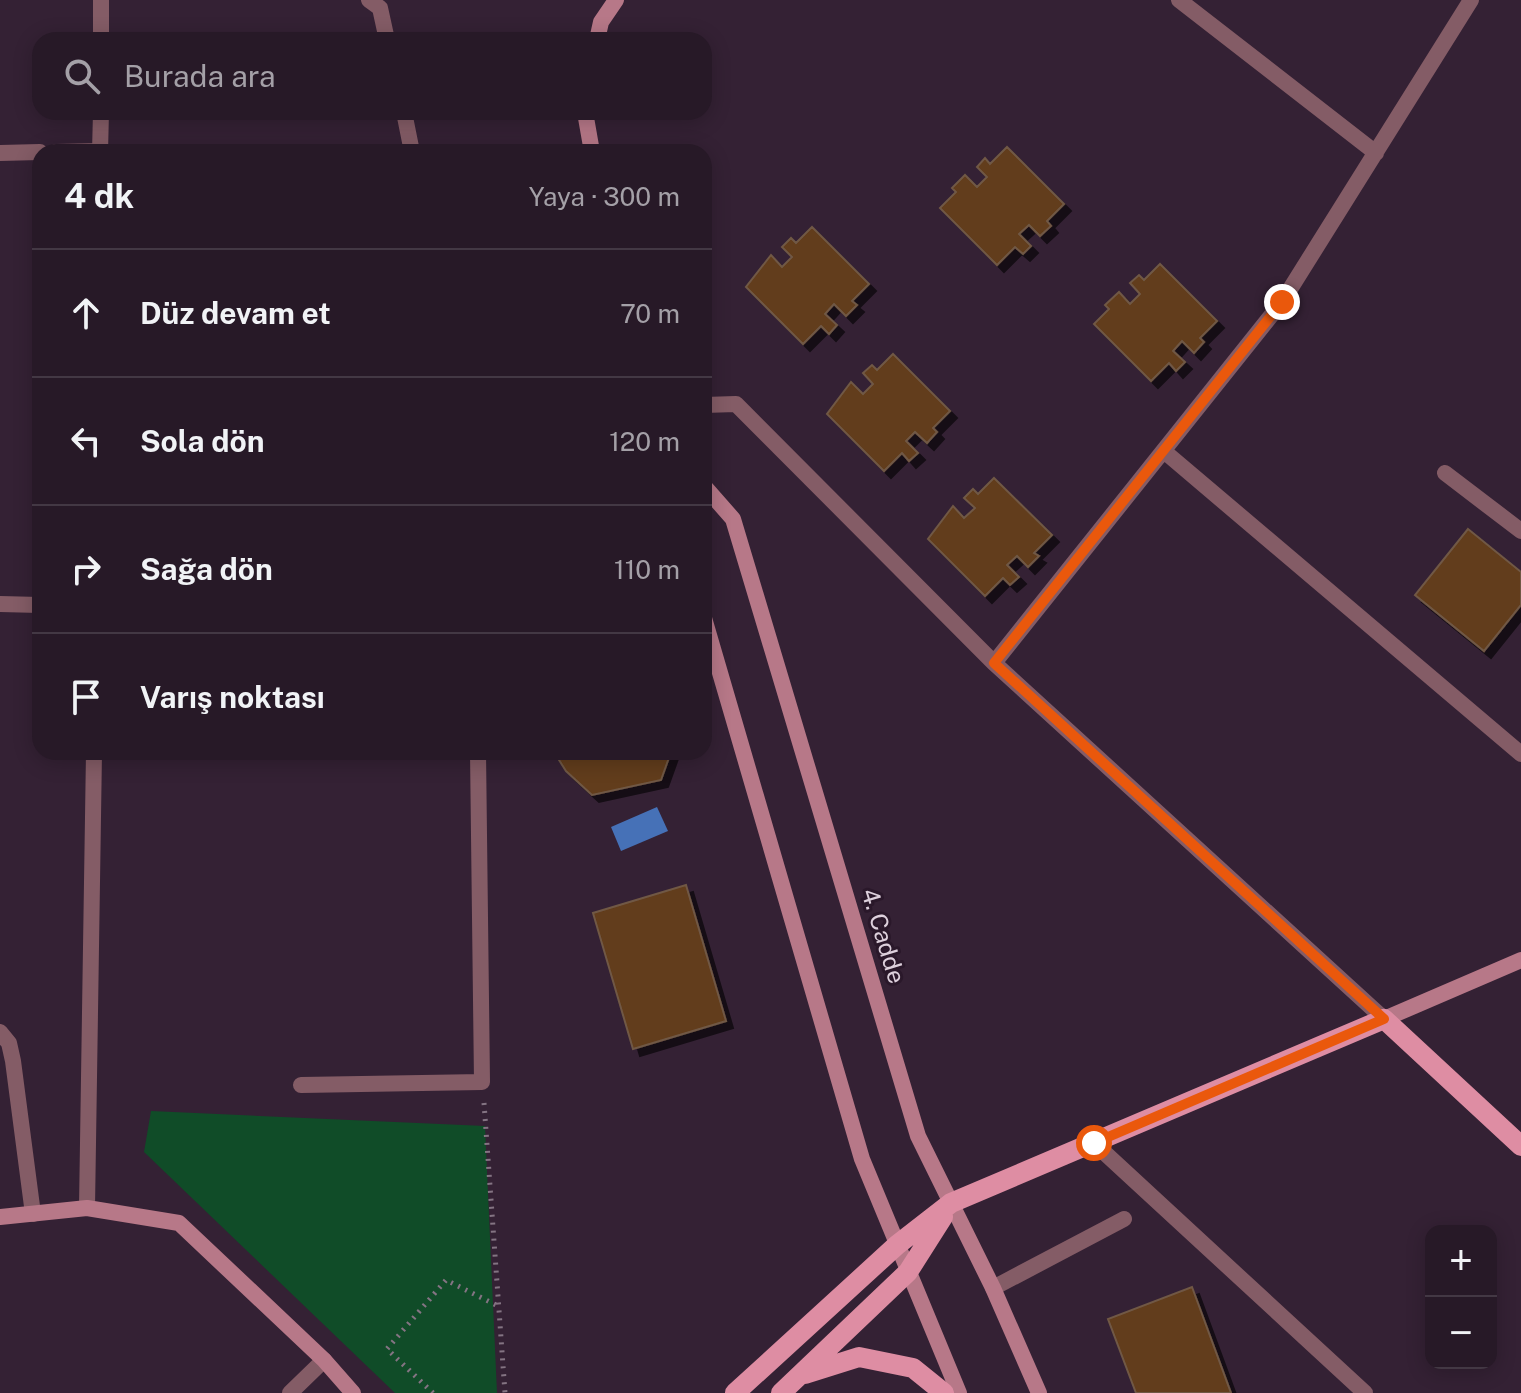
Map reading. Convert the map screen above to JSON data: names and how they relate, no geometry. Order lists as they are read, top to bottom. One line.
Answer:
{"streets":{"street":["4. Cadde"]},"page":{"search":"Burada ara","heading":["4 dk","Yaya · 300 m"],"list":[["Düz devam et","70 m"],["Sola dön","120 m"],["Sağa dön","110 m"],"Varış noktası"],"map_buttons":["+","−"]}}
